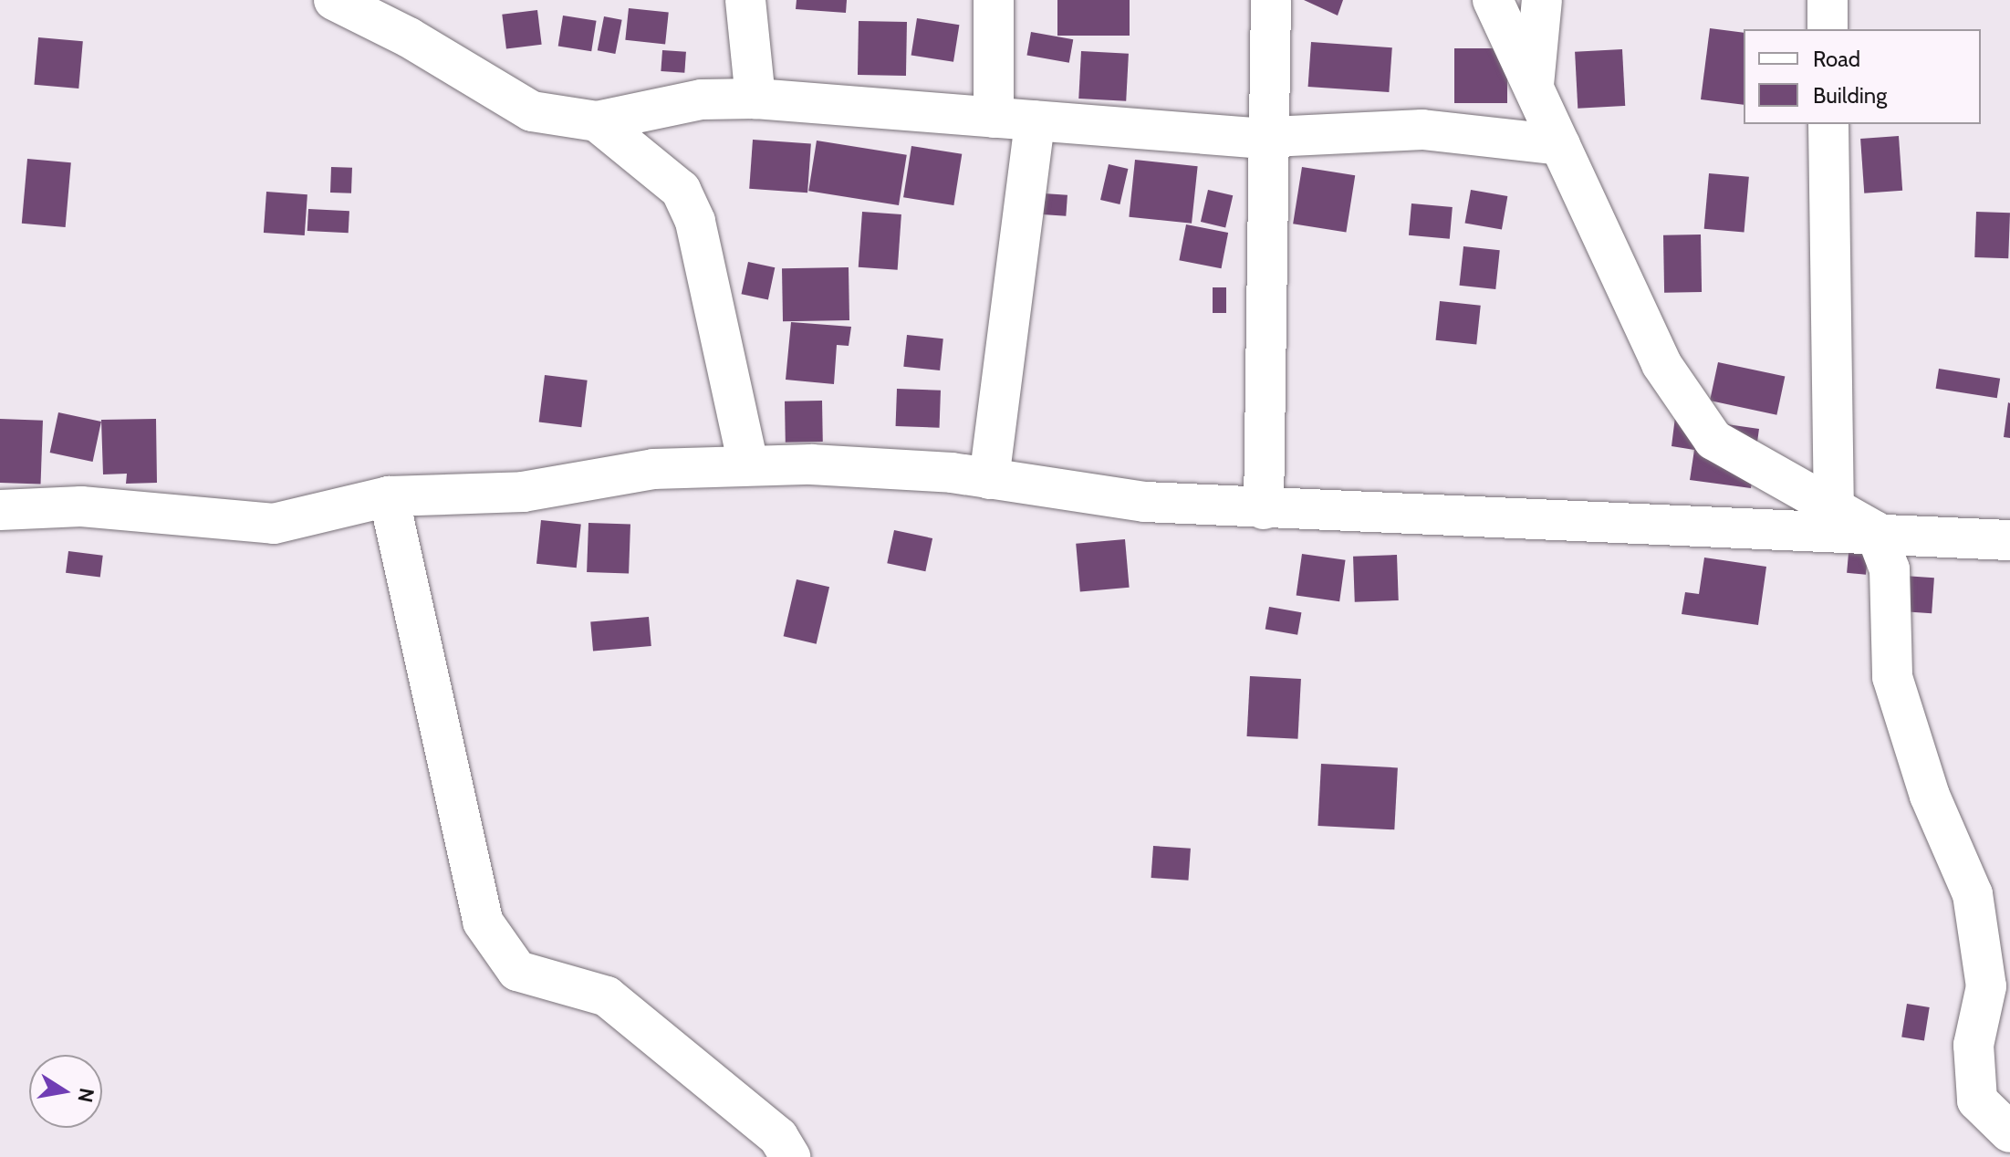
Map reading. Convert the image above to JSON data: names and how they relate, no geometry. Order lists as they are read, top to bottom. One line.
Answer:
{"legend":["Road","Building"],"north":"right"}
